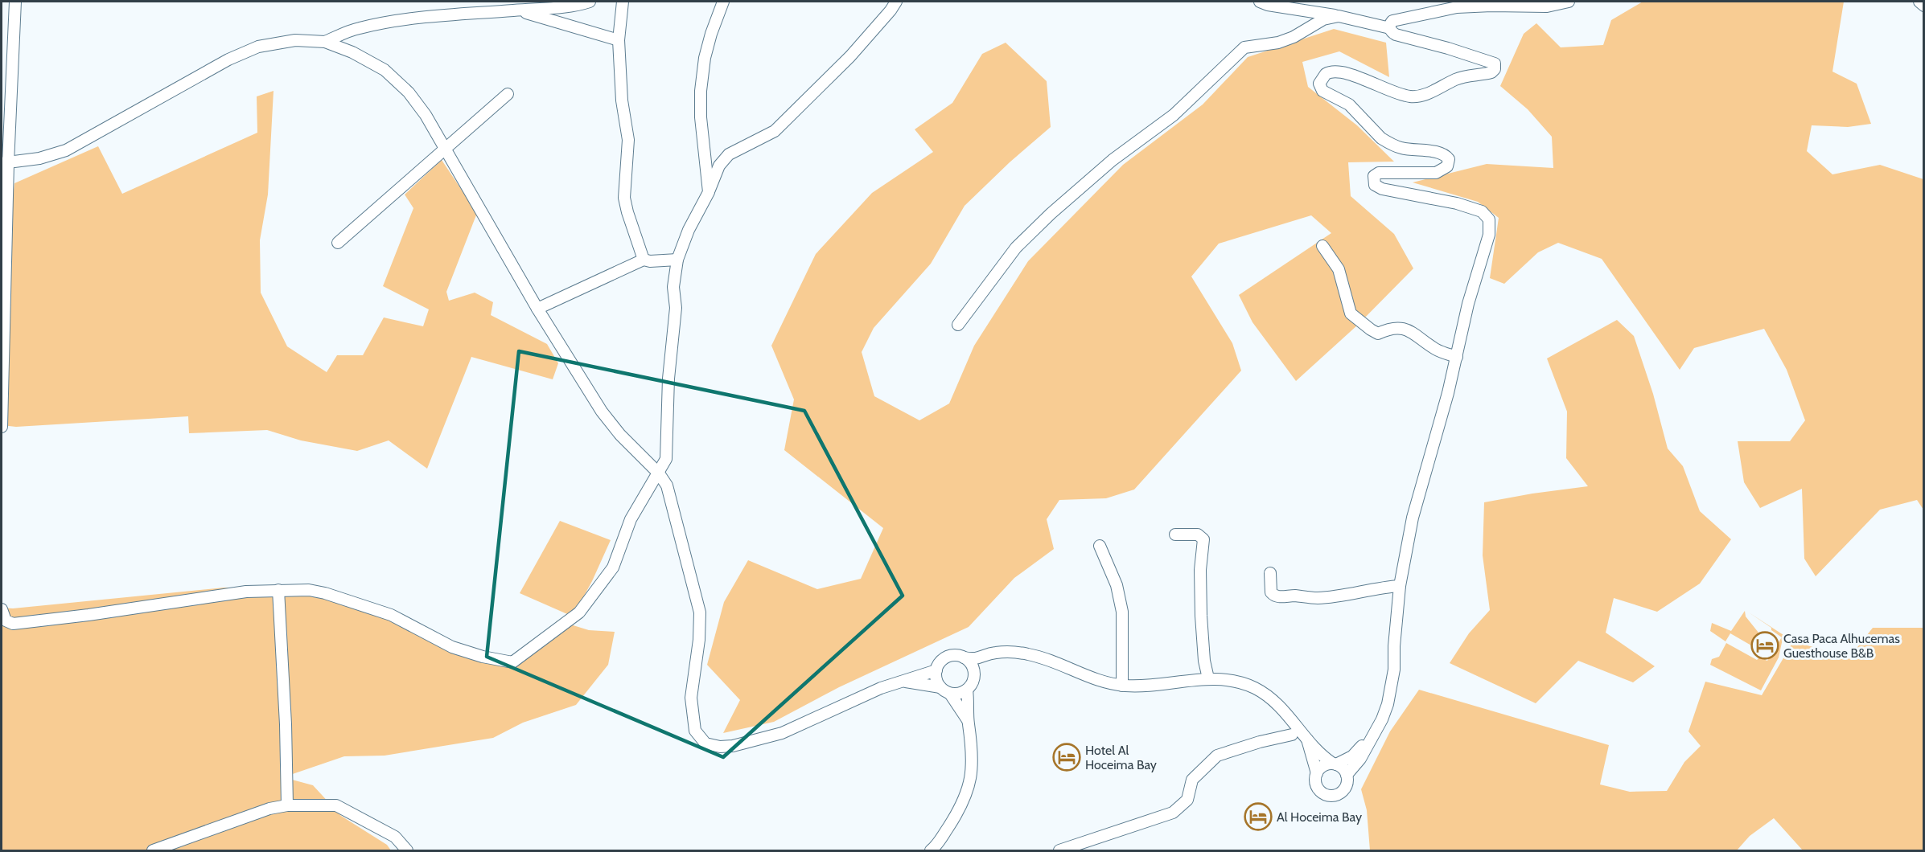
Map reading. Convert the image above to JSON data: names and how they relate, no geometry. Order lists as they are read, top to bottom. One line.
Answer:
{"places":{"hotel":["Casa Paca Alhucemas Guesthouse B&B","Hotel Al Hoceima Bay","Al Hoceima Bay"]}}
